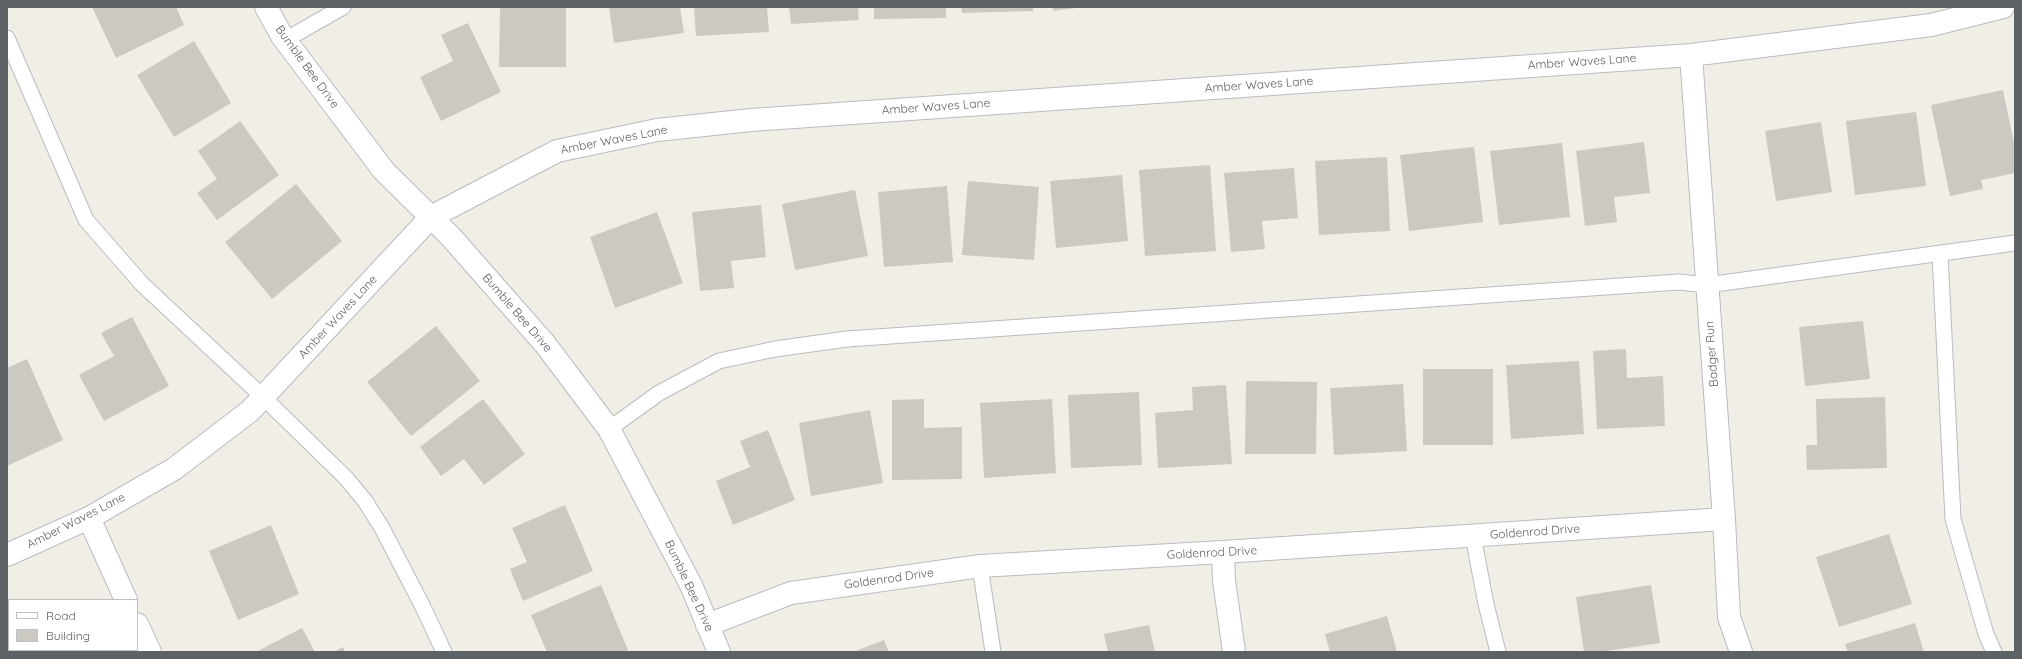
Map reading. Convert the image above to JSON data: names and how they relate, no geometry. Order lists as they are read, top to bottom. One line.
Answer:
{"streets":{"street":["Amber Waves Lane","Bumble Bee Drive","Badger Run","Goldenrod Drive"]},"crossings":[["Amber Waves Lane","Bumble Bee Drive"],["Amber Waves Lane","Badger Run"],["Bumble Bee Drive","Goldenrod Drive"],["Badger Run","Goldenrod Drive"]],"legend":["Road","Building"]}
